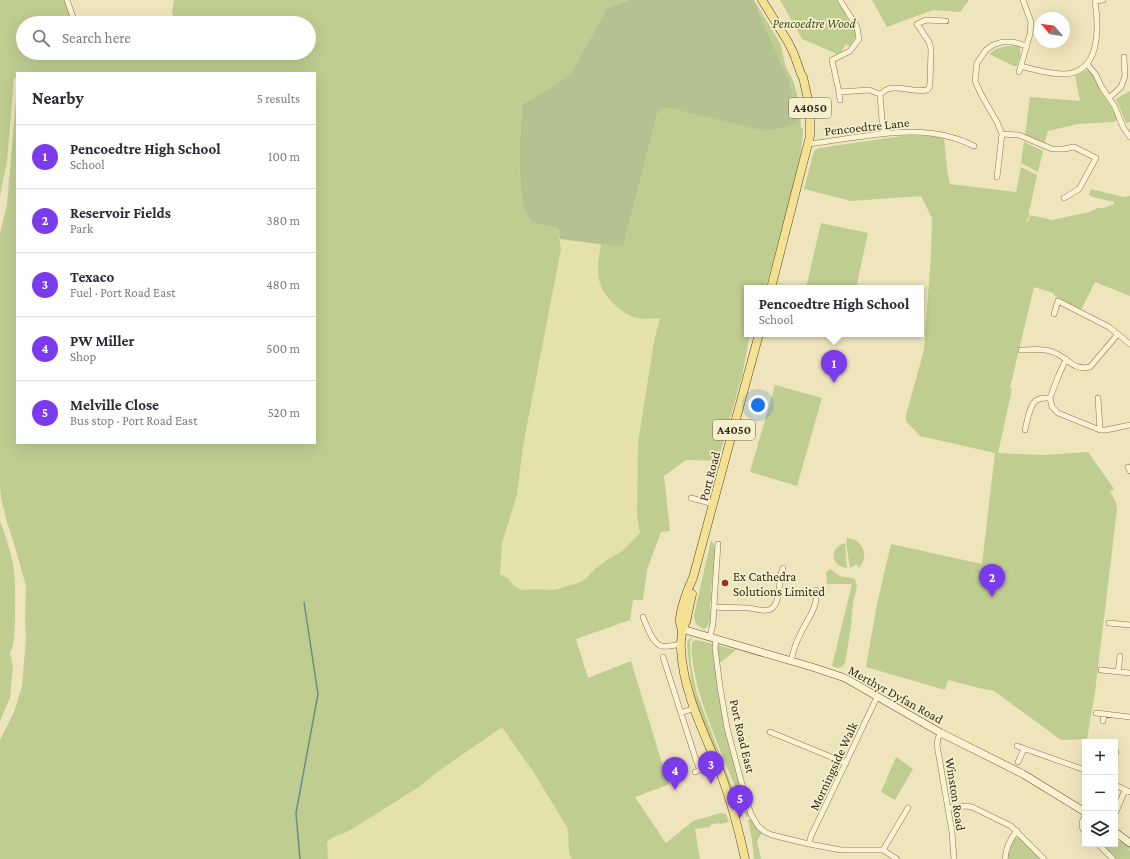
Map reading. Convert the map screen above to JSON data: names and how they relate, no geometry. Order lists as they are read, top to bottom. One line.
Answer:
{"streets":{"main road":["A4050","Port Road"],"street":["Pencoedtre Lane","Merthyr Dyfan Road","Port Road East","Morningside Walk","Winston Road"]},"crossings":[["A4050","Pencoedtre Lane"],["A4050","Port Road"],["A4050","Merthyr Dyfan Road"],["Port Road","Merthyr Dyfan Road"],["Merthyr Dyfan Road","Port Road East"],["Merthyr Dyfan Road","Morningside Walk"],["Merthyr Dyfan Road","Winston Road"],["Port Road East","Morningside Walk"]],"parks":["Pencoedtre Wood"],"places":["Ex Cathedra Solutions Limited"],"north":"top left","page":{"search":"Search here","heading":["Nearby","5 results"],"list":[{"mark":"1","name":"Pencoedtre High School","note":"School","value":"100 m"},{"mark":"2","name":"Reservoir Fields","note":"Park","value":"380 m"},{"mark":"3","name":"Texaco","note":"Fuel · Port Road East","value":"480 m"},{"mark":"4","name":"PW Miller","note":"Shop","value":"500 m"},{"mark":"5","name":"Melville Close","note":"Bus stop · Port Road East","value":"520 m"}],"popup":["Pencoedtre High School","School"],"pins":["1","2","3","4","5"],"map_buttons":["+","−"]}}
